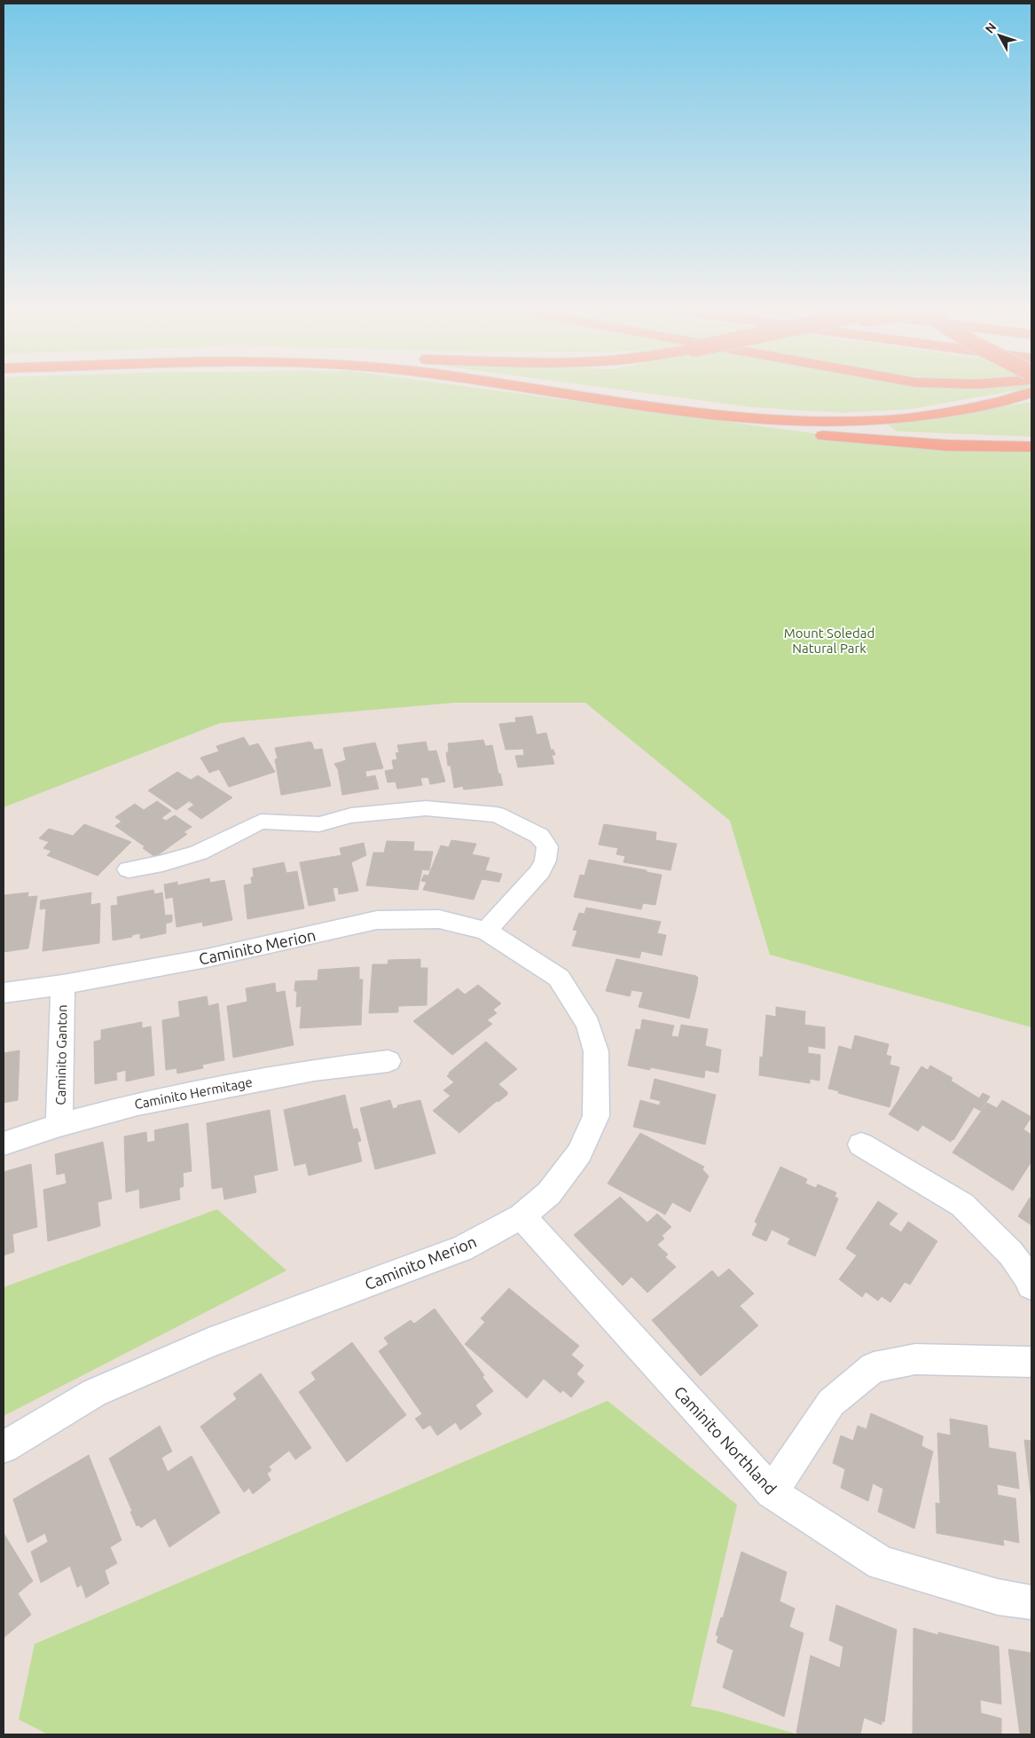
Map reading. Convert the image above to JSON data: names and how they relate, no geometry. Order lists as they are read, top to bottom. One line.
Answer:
{"streets":{"street":["Caminito Merion","Caminito Ganton","Caminito Hermitage","Caminito Northland"]},"crossings":[["Caminito Merion","Caminito Ganton"],["Caminito Merion","Caminito Northland"],["Caminito Ganton","Caminito Hermitage"]],"parks":["Mount Soledad Natural Park"],"north":"top left"}
